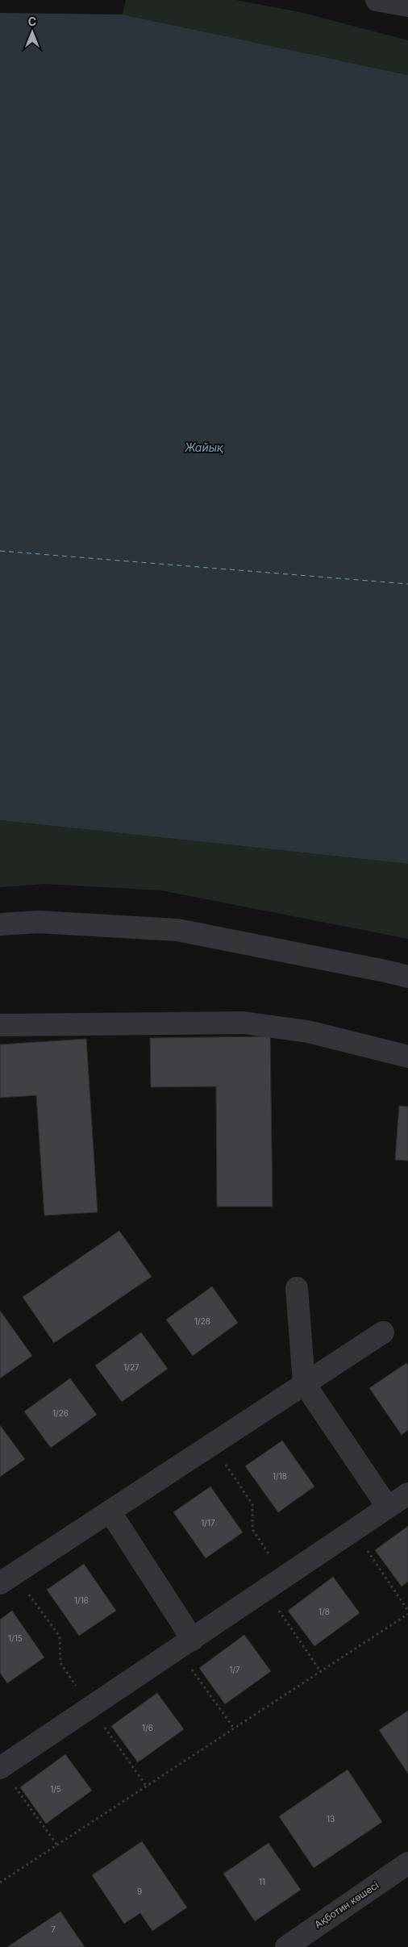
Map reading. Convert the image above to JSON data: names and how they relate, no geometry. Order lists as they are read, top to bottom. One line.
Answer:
{"streets":{"street":["Ақботин көшесі"]},"water":["Жайық"],"house_numbers":["1/28","1/27","1/26","1/18","1/17","1/16","1/8","1/15","1/7","1/6","1/5","13","11","9","7"],"north":"top"}
